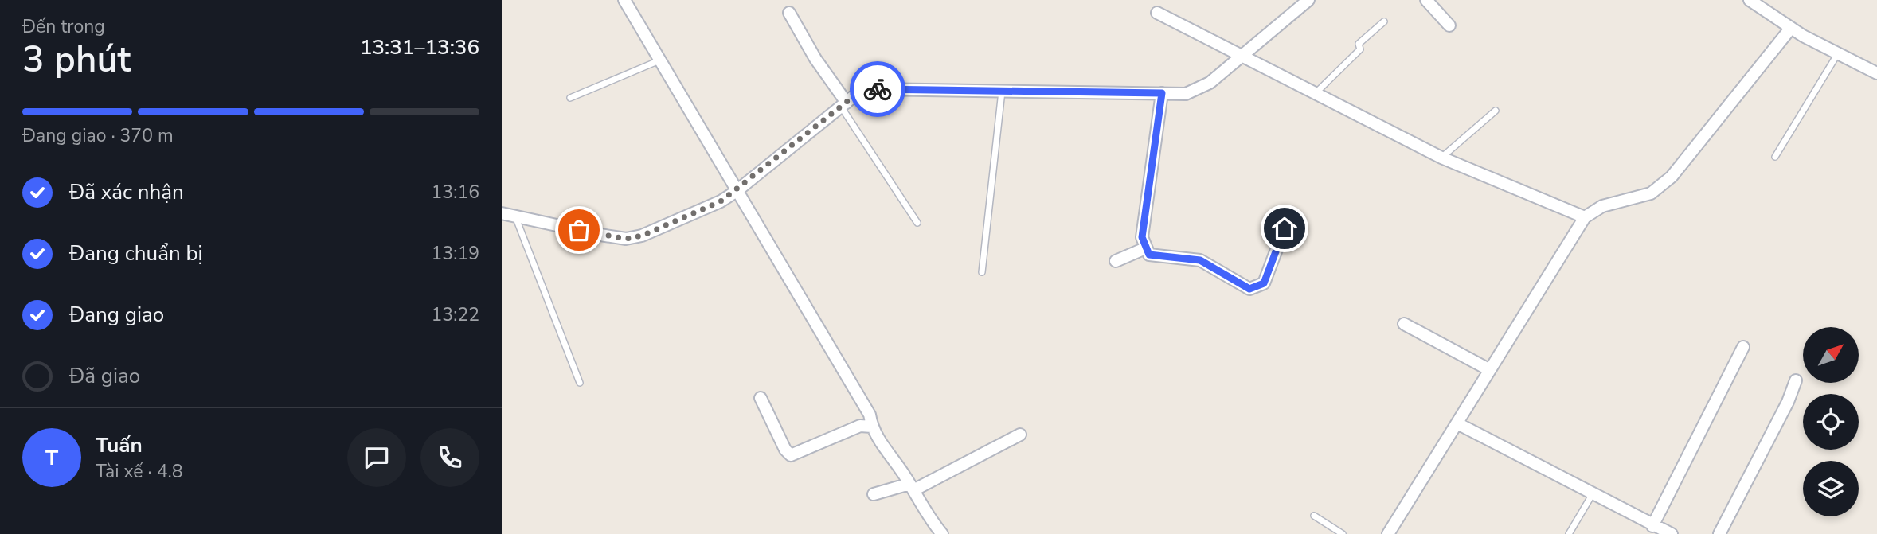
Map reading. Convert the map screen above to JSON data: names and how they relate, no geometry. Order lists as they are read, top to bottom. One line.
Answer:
{"north":"top right","page":{"heading":["3 phút","Đến trong","13:31–13:36"],"panel":["Tuấn","Tài xế · 4.8"],"bar":"Đang giao · 370 m","list":[["Đã xác nhận","13:16"],["Đang chuẩn bị","13:19"],["Đang giao","13:22"],"Đã giao"],"round":"T"}}
